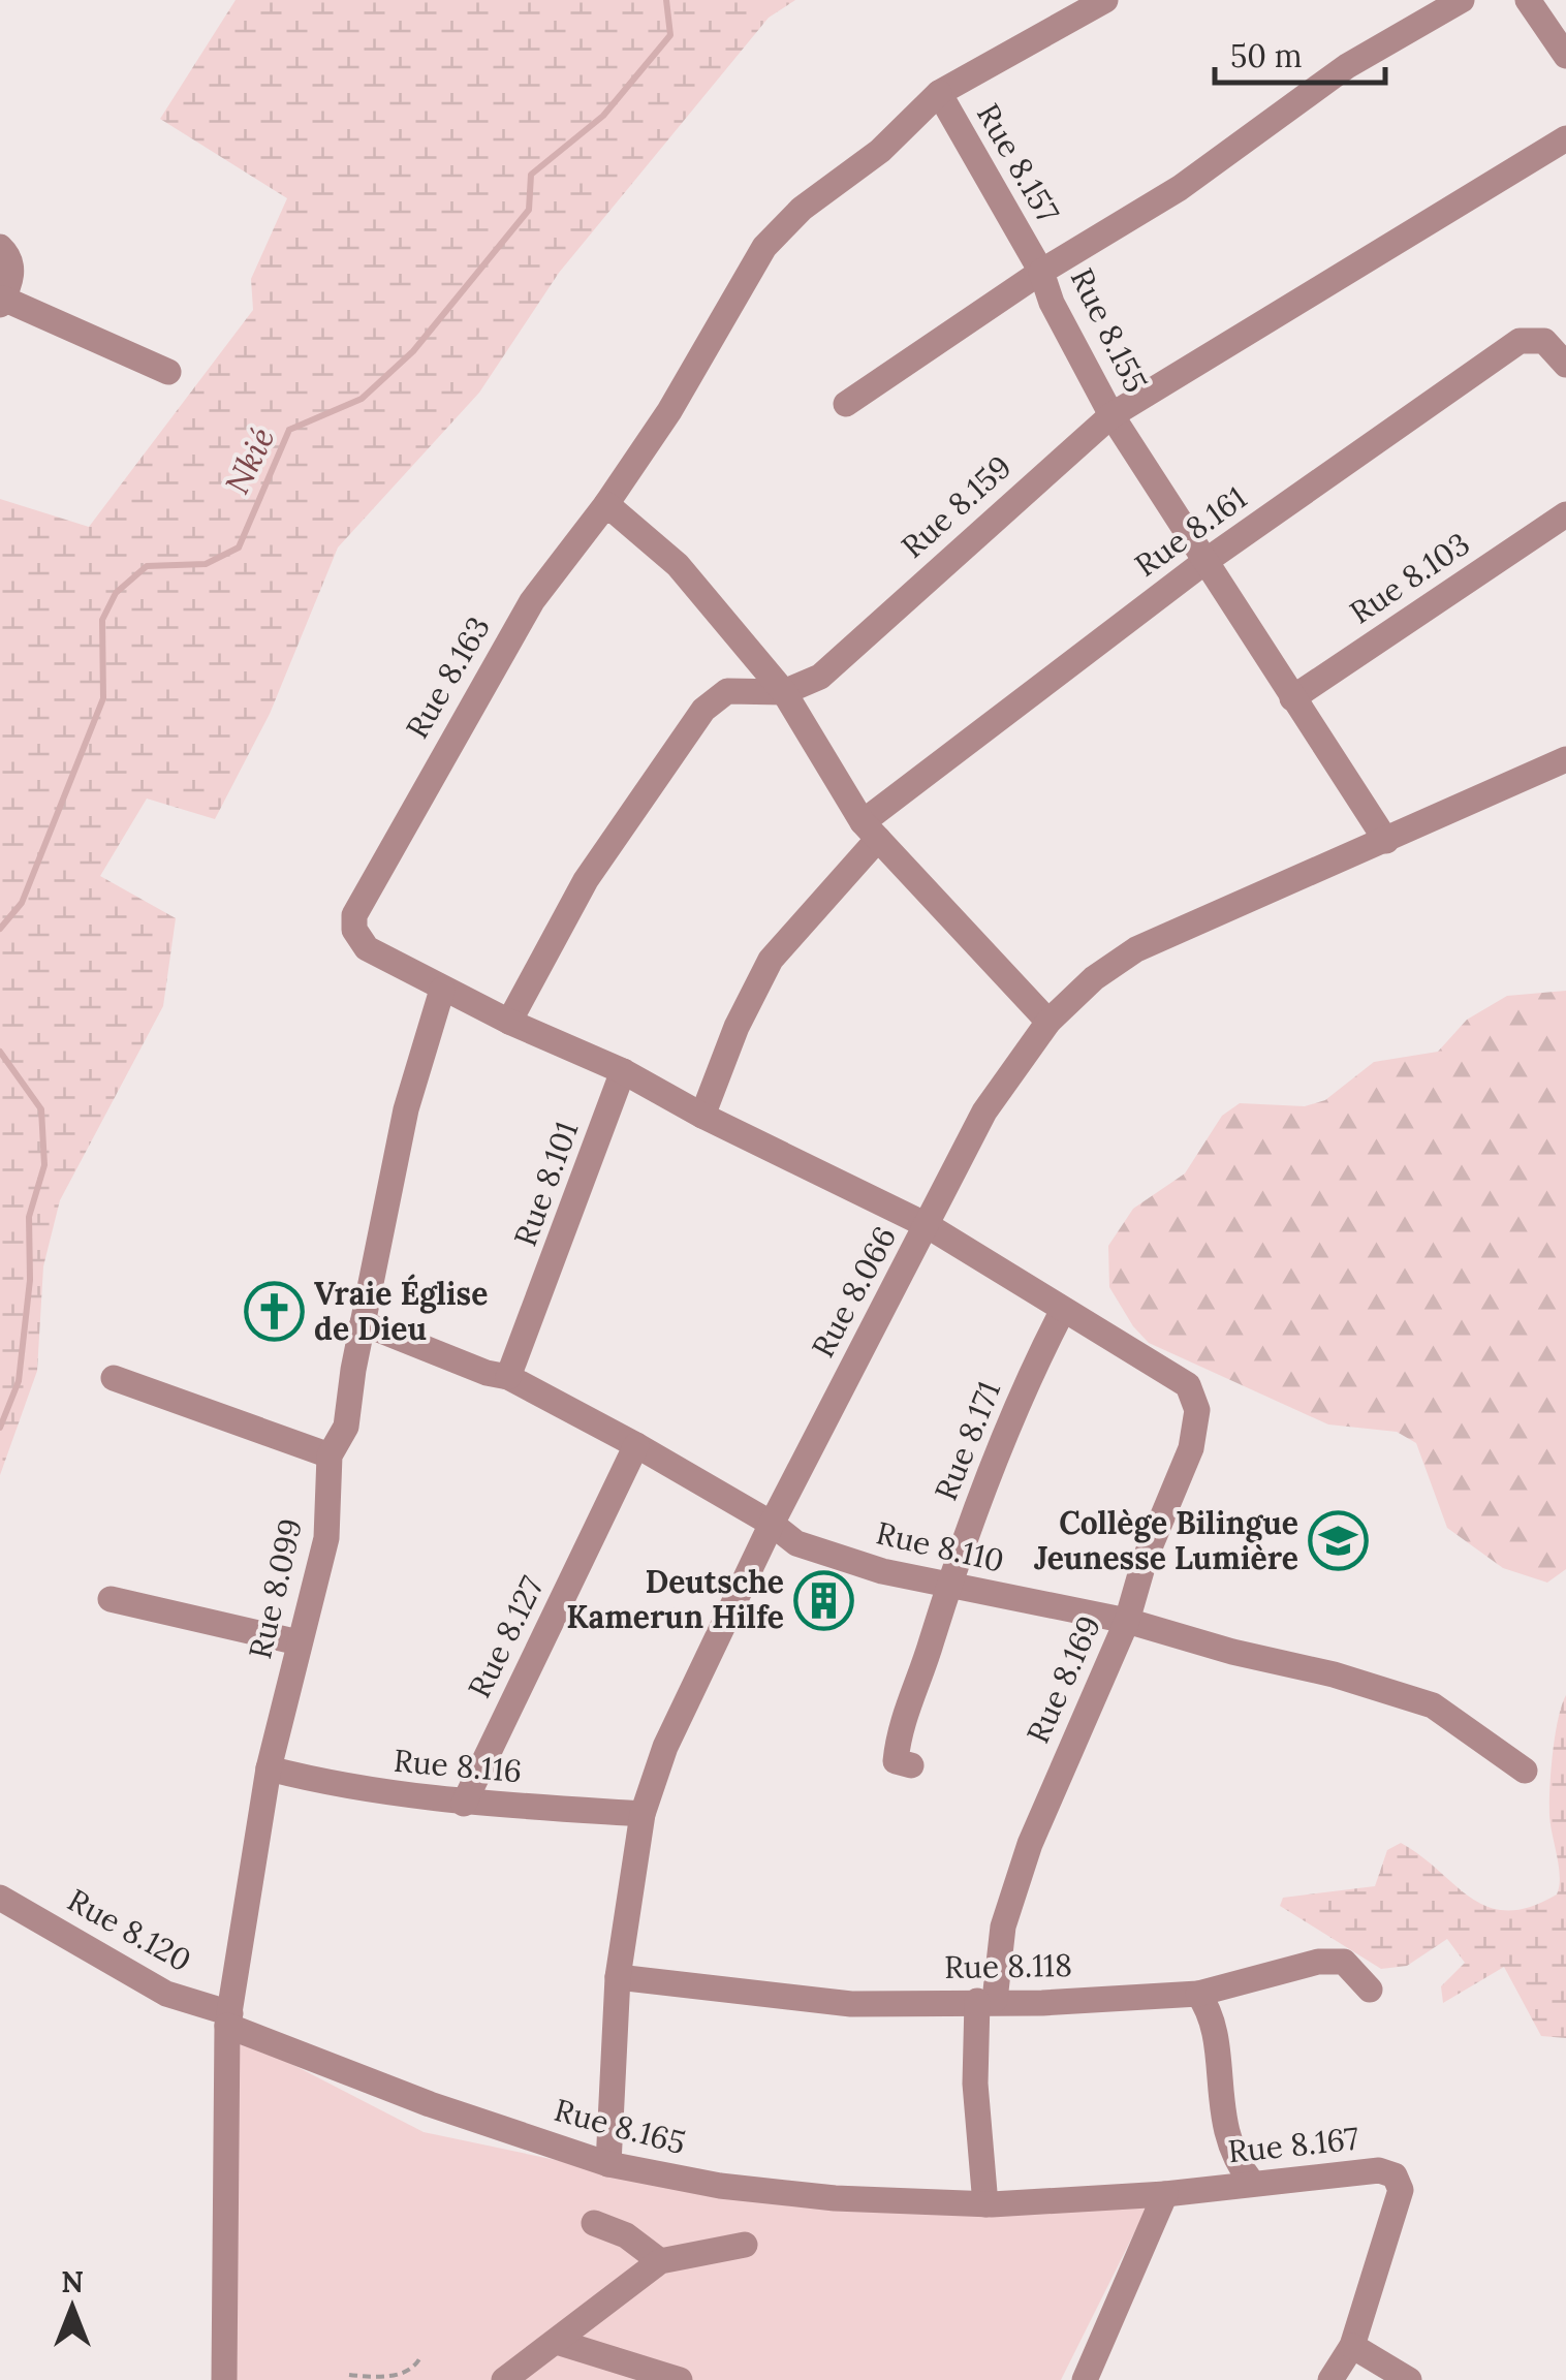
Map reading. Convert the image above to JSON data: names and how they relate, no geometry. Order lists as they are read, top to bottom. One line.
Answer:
{"streets":{"street":["Rue 8.157","Rue 8.155","Rue 8.159","Rue 8.161","Rue 8.103","Rue 8.163","Rue 8.101","Rue 8.066","Rue 8.171","Rue 8.110","Rue 8.099","Rue 8.127","Rue 8.169","Rue 8.116","Rue 8.120","Rue 8.118","Rue 8.165","Rue 8.167"]},"crossings":[["Rue 8.157","Rue 8.155"],["Rue 8.155","Rue 8.159"],["Rue 8.155","Rue 8.161"],["Rue 8.155","Rue 8.103"],["Rue 8.155","Rue 8.066"],["Rue 8.159","Rue 8.163"],["Rue 8.161","Rue 8.163"],["Rue 8.163","Rue 8.101"],["Rue 8.163","Rue 8.066"],["Rue 8.163","Rue 8.099"],["Rue 8.163","Rue 8.169"],["Rue 8.101","Rue 8.110"],["Rue 8.066","Rue 8.110"],["Rue 8.066","Rue 8.169"],["Rue 8.066","Rue 8.116"],["Rue 8.066","Rue 8.118"],["Rue 8.066","Rue 8.165"],["Rue 8.171","Rue 8.110"],["Rue 8.171","Rue 8.169"],["Rue 8.110","Rue 8.099"],["Rue 8.110","Rue 8.127"],["Rue 8.110","Rue 8.169"],["Rue 8.099","Rue 8.116"],["Rue 8.099","Rue 8.120"],["Rue 8.099","Rue 8.165"],["Rue 8.127","Rue 8.116"],["Rue 8.169","Rue 8.118"],["Rue 8.169","Rue 8.165"],["Rue 8.120","Rue 8.165"],["Rue 8.165","Rue 8.167"]],"water":["Nkié"],"places":{"church":["Vraie Église de Dieu"],"school or university":["Collège Bilingue Jeunesse Lumière"],"building":["Deutsche Kamerun Hilfe"]},"scale_bar":"50 m","north":"top"}
